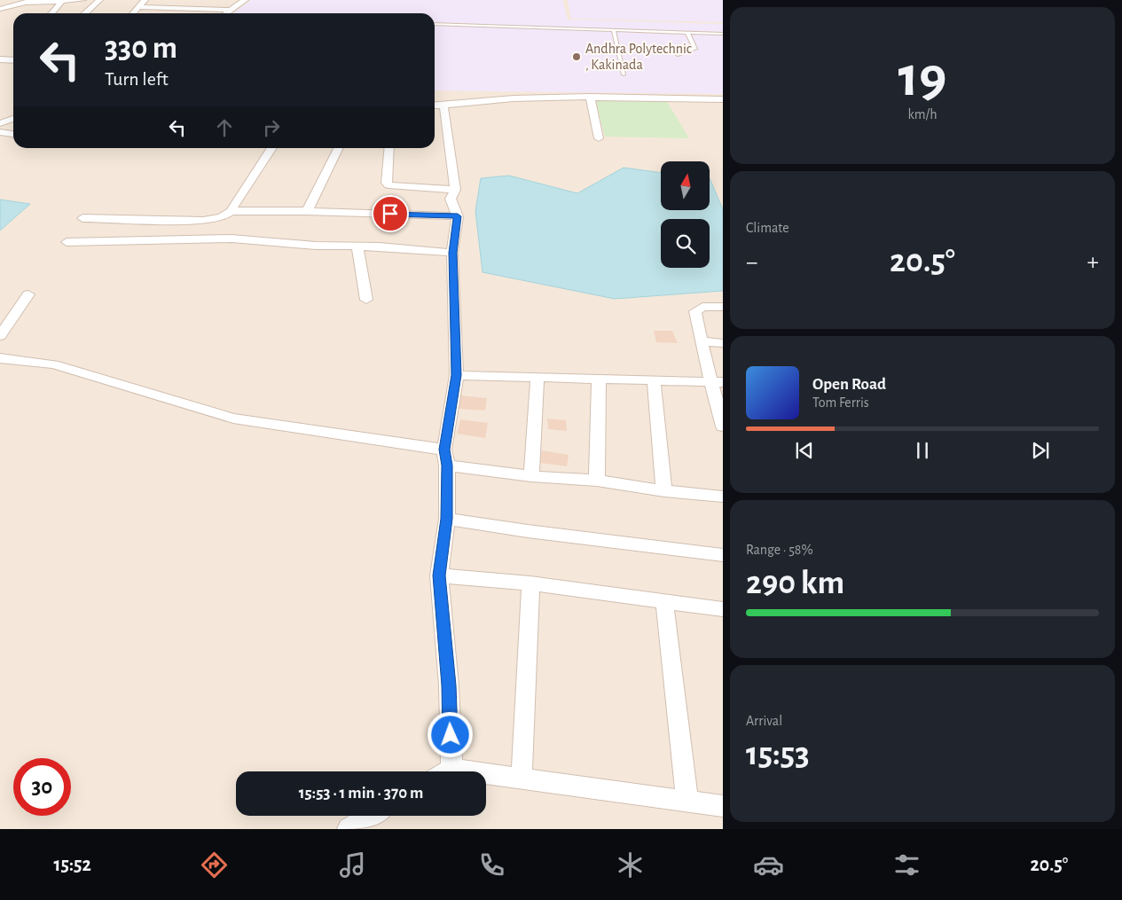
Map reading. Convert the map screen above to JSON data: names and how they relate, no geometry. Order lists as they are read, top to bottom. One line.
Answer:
{"places":["Andhra Polytechnic , Kakinada"],"north":"top","page":{"tile":[["19","km/h"],"Climate",["Range · 58%","290 km"],["Arrival","15:53"]],"turn":["330 m","Turn left"],"heat":["−","20.5°","+"],"song":["Open Road","Tom Ferris"],"limit":"30","trip":"15:53 · 1 min · 370 m","tabs":["15:52","20.5°"]}}
